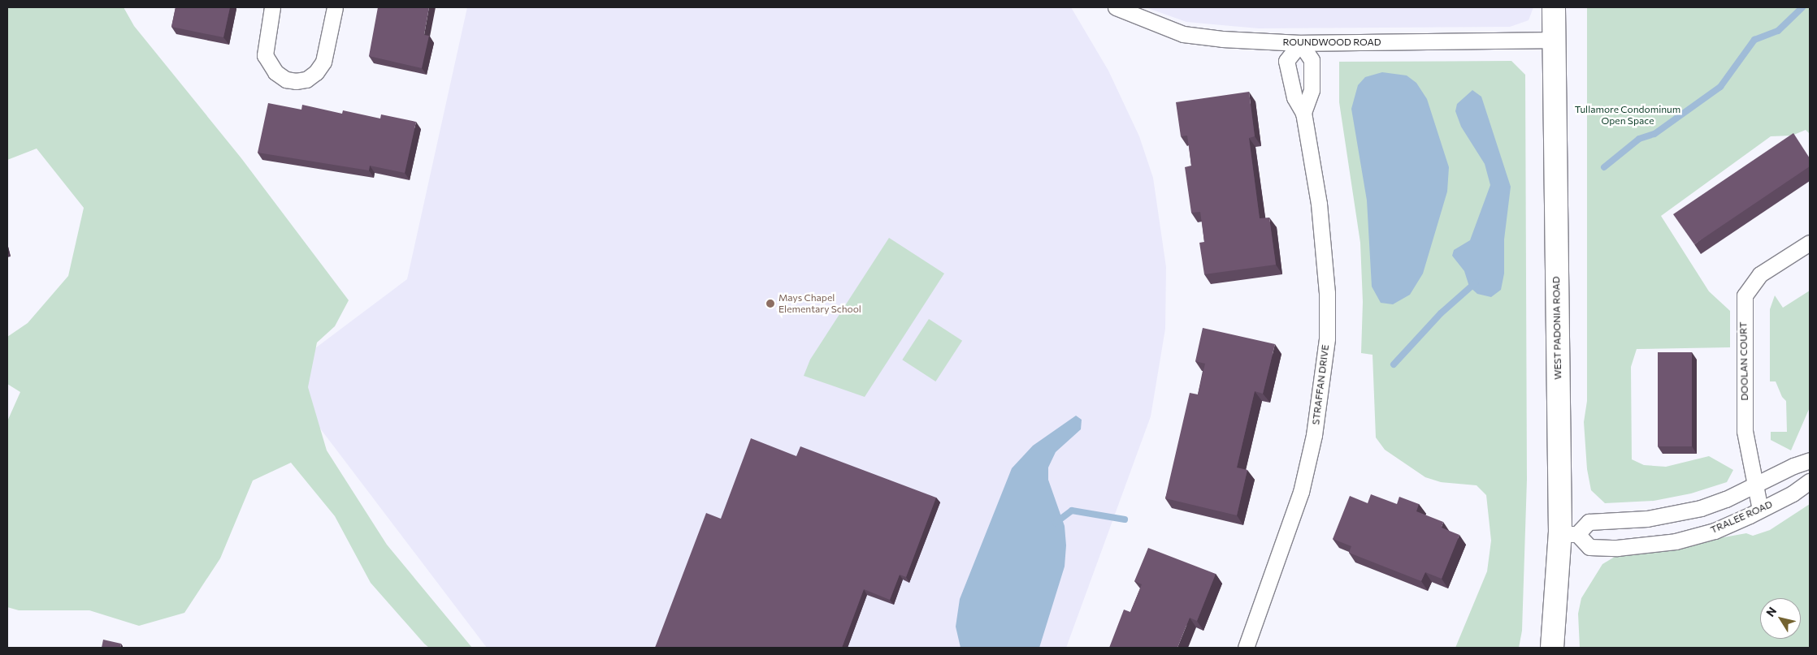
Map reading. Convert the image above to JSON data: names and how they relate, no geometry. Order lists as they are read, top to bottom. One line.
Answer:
{"streets":{"main road":["WEST PADONIA ROAD"],"street":["ROUNDWOOD ROAD","DOOLAN COURT","STRAFFAN DRIVE","TRALEE ROAD"]},"crossings":[["ROUNDWOOD ROAD","WEST PADONIA ROAD"],["ROUNDWOOD ROAD","STRAFFAN DRIVE"],["WEST PADONIA ROAD","TRALEE ROAD"],["DOOLAN COURT","TRALEE ROAD"]],"parks":["Tullamore Condominum Open Space"],"places":["Mays Chapel Elementary School"],"north":"top left"}
